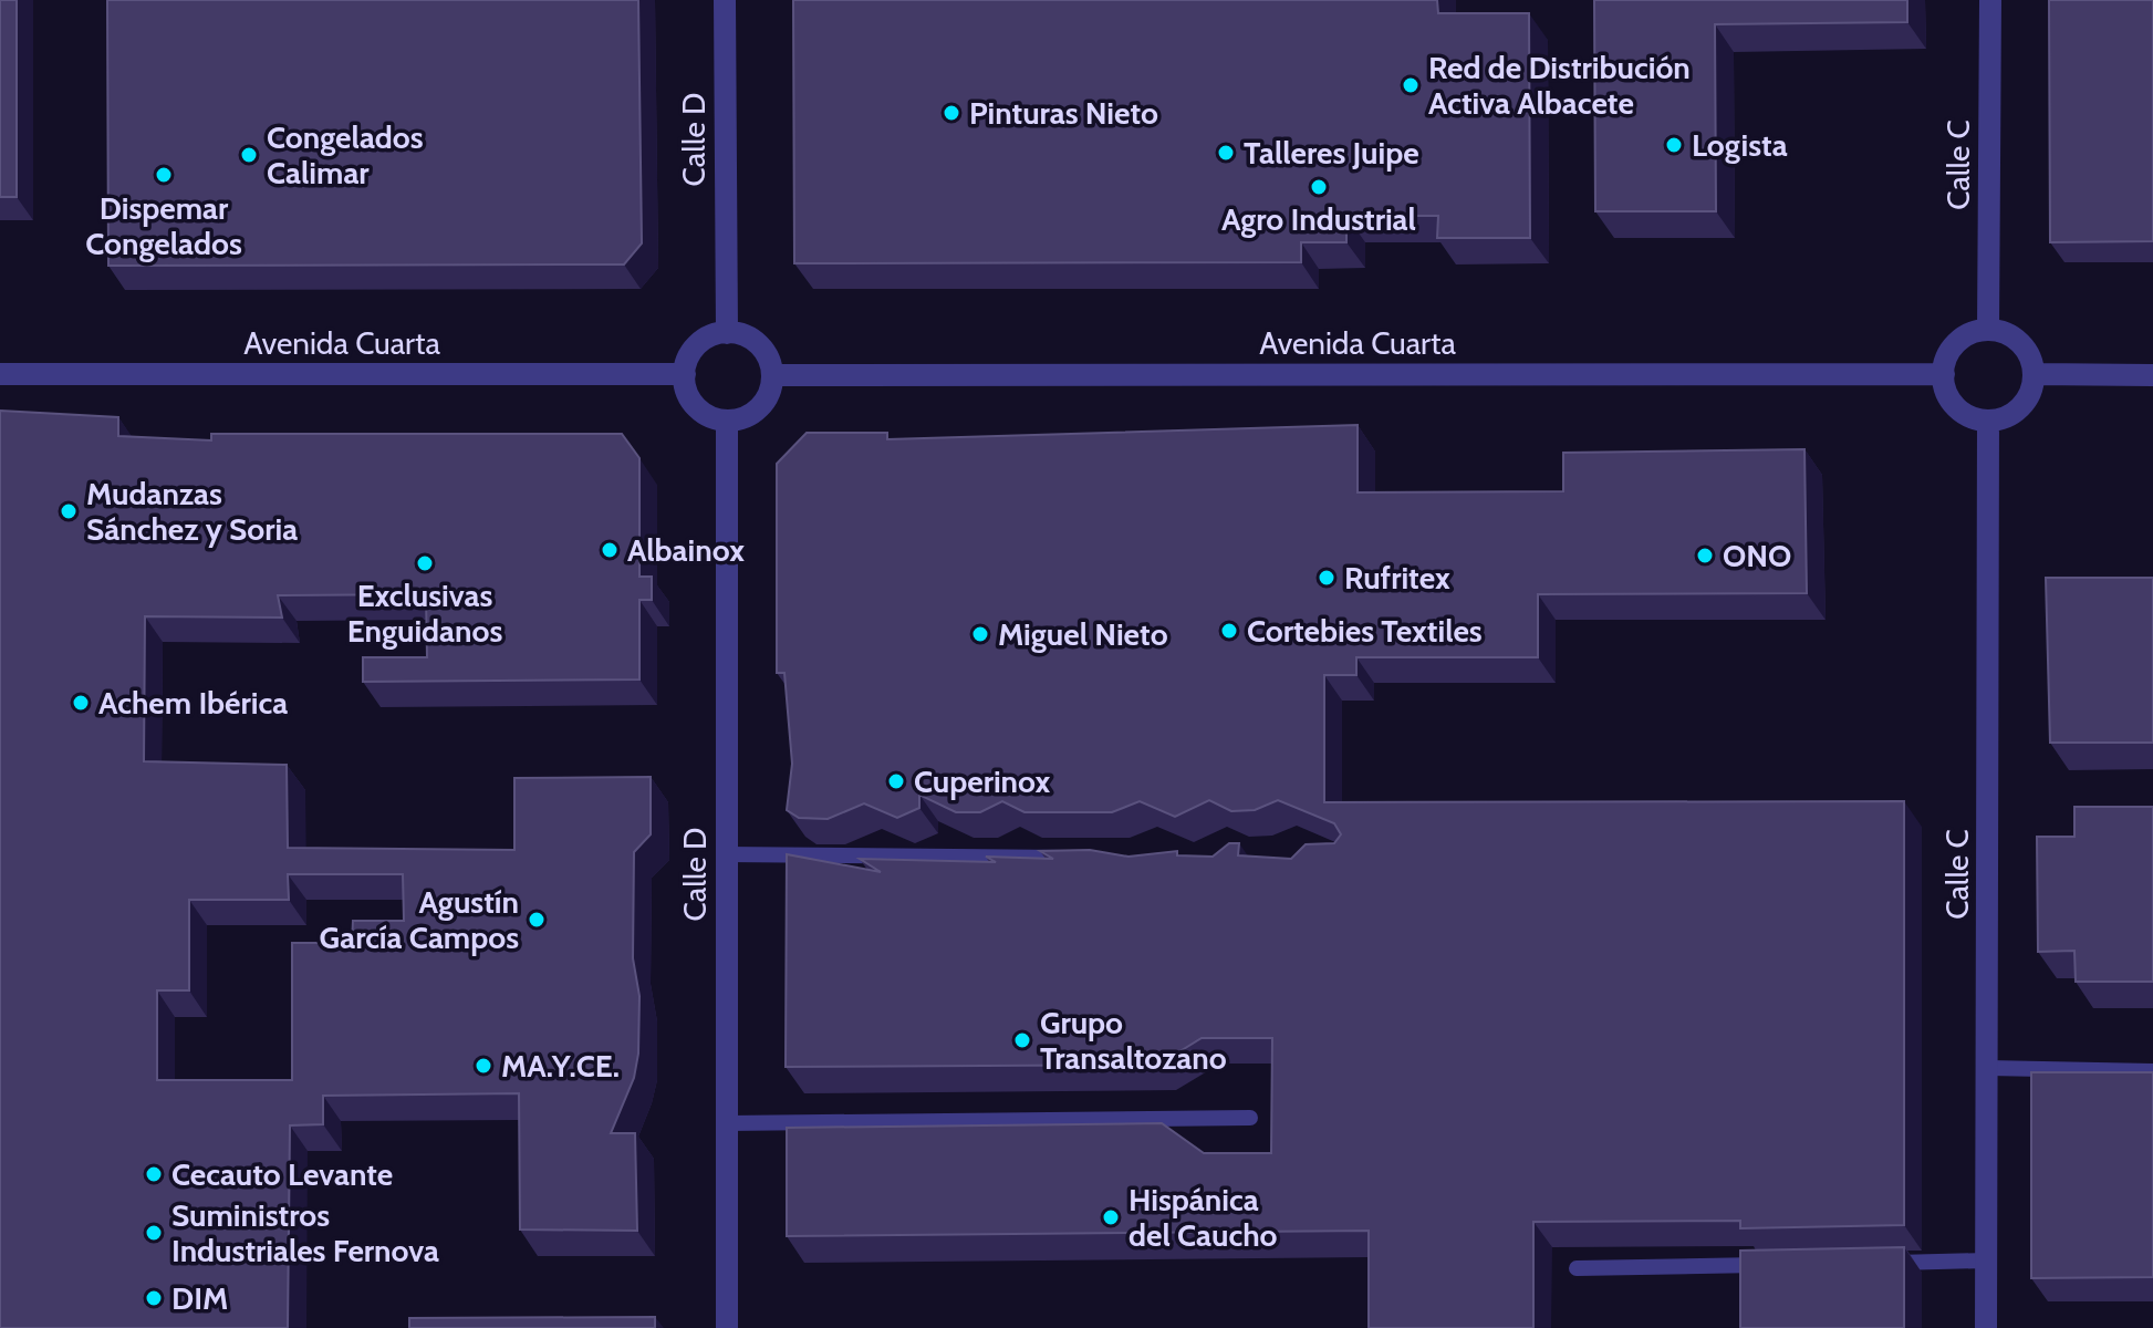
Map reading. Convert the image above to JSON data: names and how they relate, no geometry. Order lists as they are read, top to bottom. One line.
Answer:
{"streets":{"street":["Calle D","Calle C","Avenida Cuarta"]},"crossings":[["Calle D","Avenida Cuarta"],["Calle C","Avenida Cuarta"]],"places":["Red de Distribución Activa Albacete","Pinturas Nieto","Logista","Talleres Juipe","Congelados Calimar","Dispemar Congelados","Agro Industrial","Mudanzas Sánchez y Soria","Albainox","ONO","Exclusivas Enguidanos","Rufritex","Cortebies Textiles","Miguel Nieto","Achem Ibérica","Cuperinox","Agustín García Campos","Grupo Transaltozano","MA.Y.CE.","Cecauto Levante","Hispánica del Caucho","Suministros Industriales Fernova","DIM"]}
